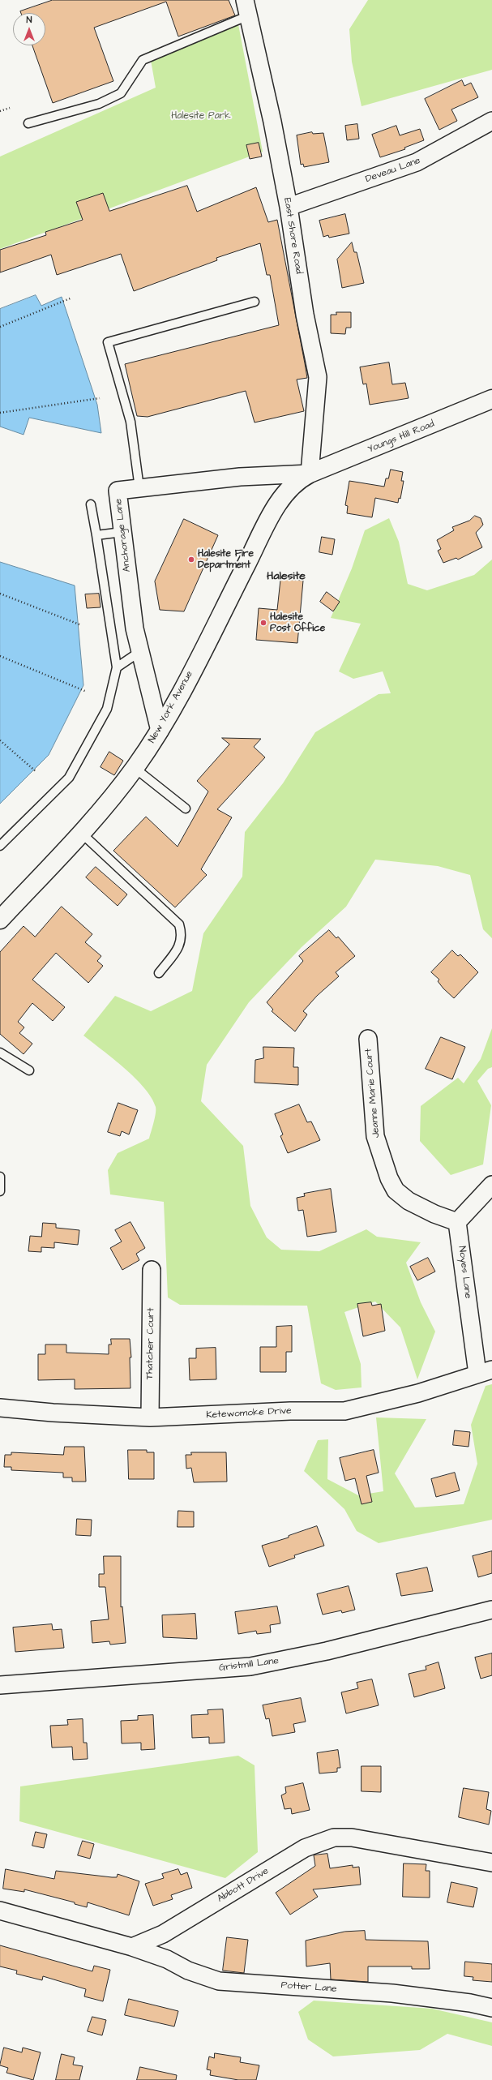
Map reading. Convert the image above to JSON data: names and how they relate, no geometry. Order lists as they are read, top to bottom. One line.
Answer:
{"streets":{"street":["Deveau Lane","East Shore Road","Youngs Hill Road","Anchorage Lane","New York Avenue","Jeanne Marie Court","Noyes Lane","Thatcher Court","Ketewomoke Drive","Gristmill Lane","Abbott Drive","Potter Lane"]},"crossings":[["Deveau Lane","East Shore Road"],["East Shore Road","Youngs Hill Road"],["East Shore Road","Anchorage Lane"],["East Shore Road","New York Avenue"],["Youngs Hill Road","Anchorage Lane"],["Youngs Hill Road","New York Avenue"],["Anchorage Lane","New York Avenue"],["Jeanne Marie Court","Noyes Lane"],["Noyes Lane","Ketewomoke Drive"],["Thatcher Court","Ketewomoke Drive"],["Abbott Drive","Potter Lane"]],"districts":["Halesite"],"parks":["Halesite Park"],"places":["Halesite Fire Department","Halesite Post Office"],"north":"top"}
